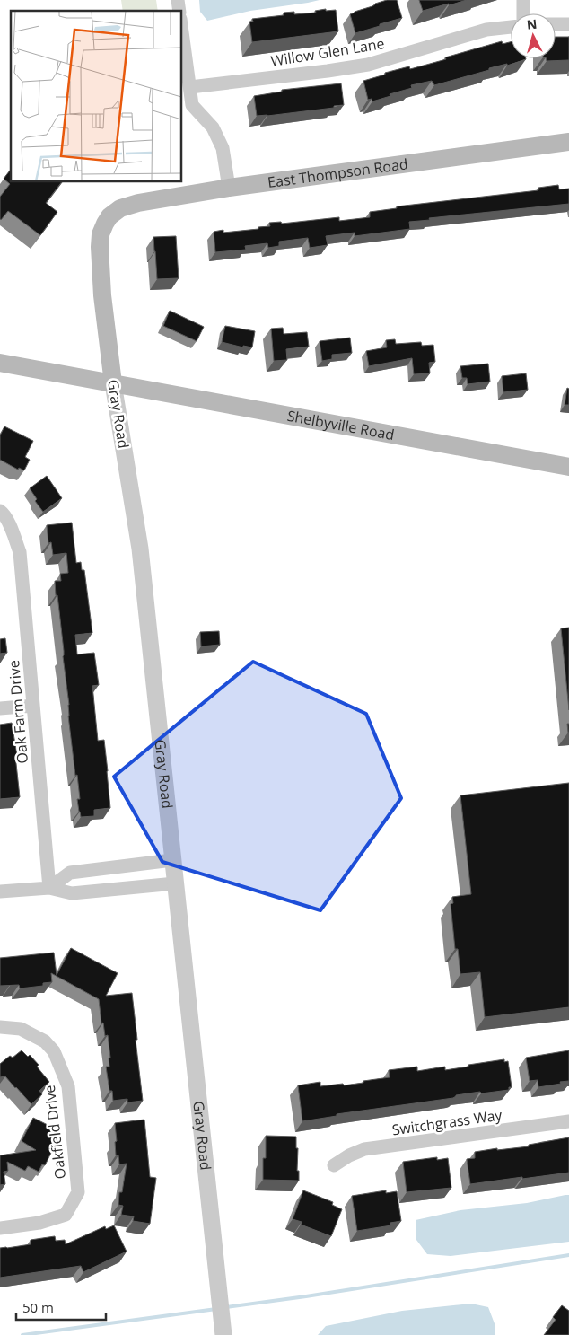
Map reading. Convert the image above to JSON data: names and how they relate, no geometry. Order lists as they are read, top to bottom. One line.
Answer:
{"streets":{"main road":["East Thompson Road","Gray Road","Shelbyville Road"],"street":["Willow Glen Lane","Oak Farm Drive","Switchgrass Way","Oakfield Drive"]},"crossings":[["East Thompson Road","Gray Road"],["Gray Road","Shelbyville Road"]],"scale_bar":"50 m","north":"top"}
